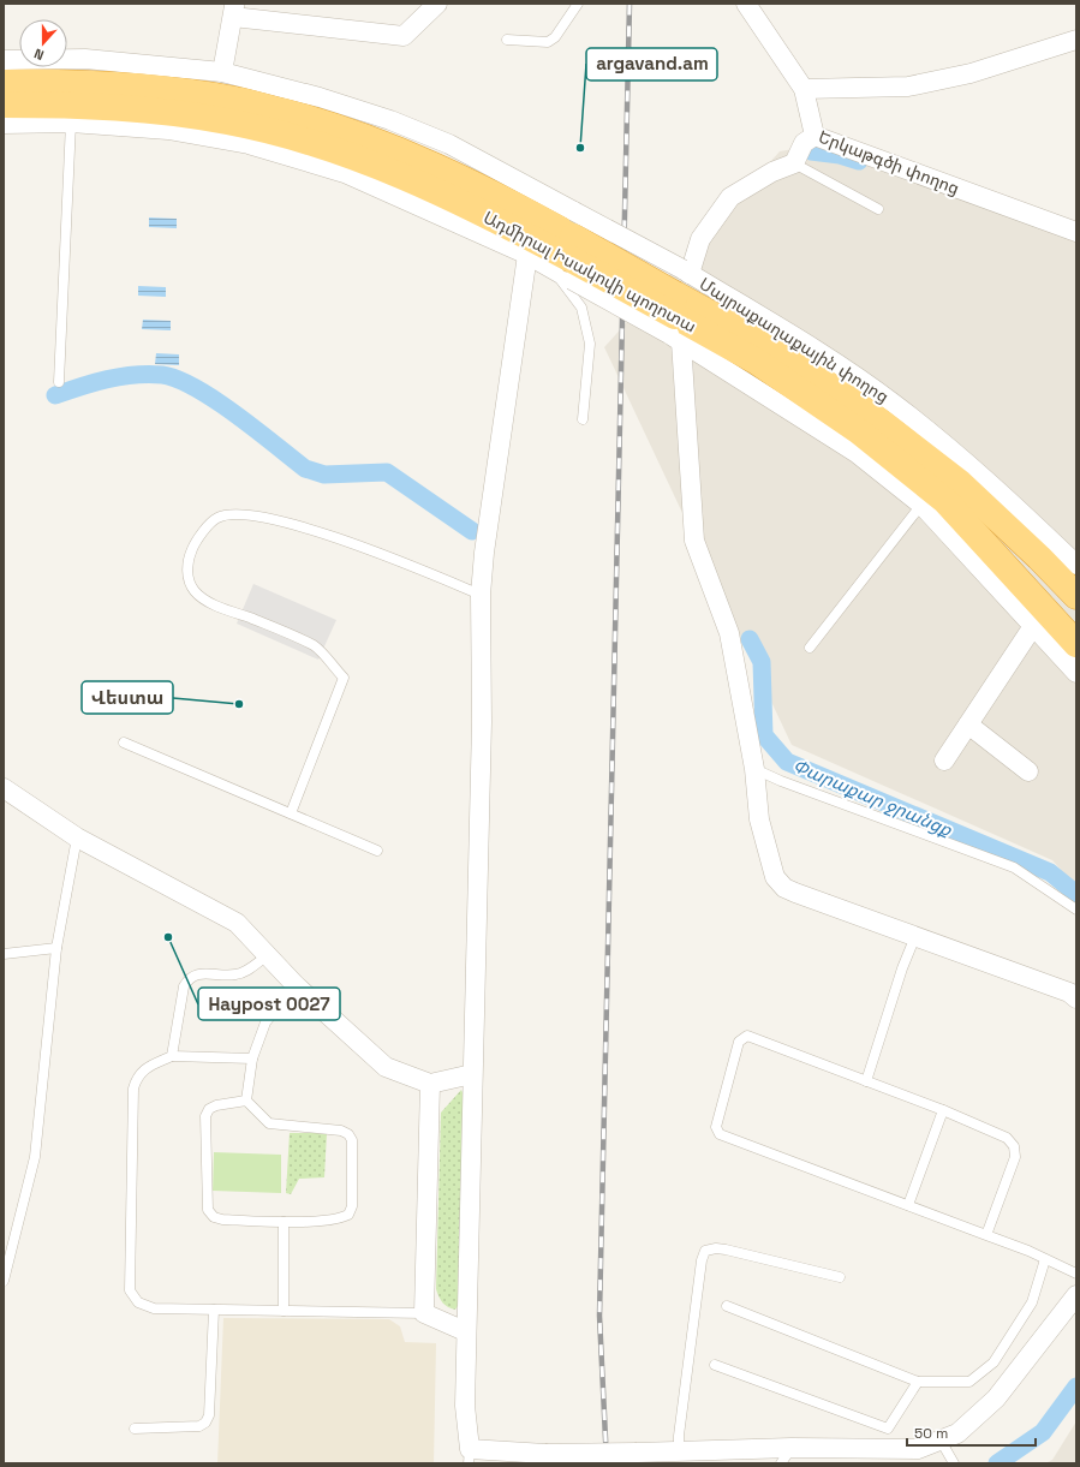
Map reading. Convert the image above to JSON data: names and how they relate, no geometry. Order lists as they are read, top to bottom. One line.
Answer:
{"streets":{"highway":["Ադմիրալ Իսակովի պողոտա"],"street":["Երկաթգծի փողոց","Մայրաքաղաքային փողոց"]},"crossings":[["Ադմիրալ Իսակովի պողոտա","Մայրաքաղաքային փողոց"]],"water":["Փարաքար ջրանցք"],"places":["argavand.am","Վեստա","Haypost 0027"],"scale_bar":"50 m","north":"bottom"}
